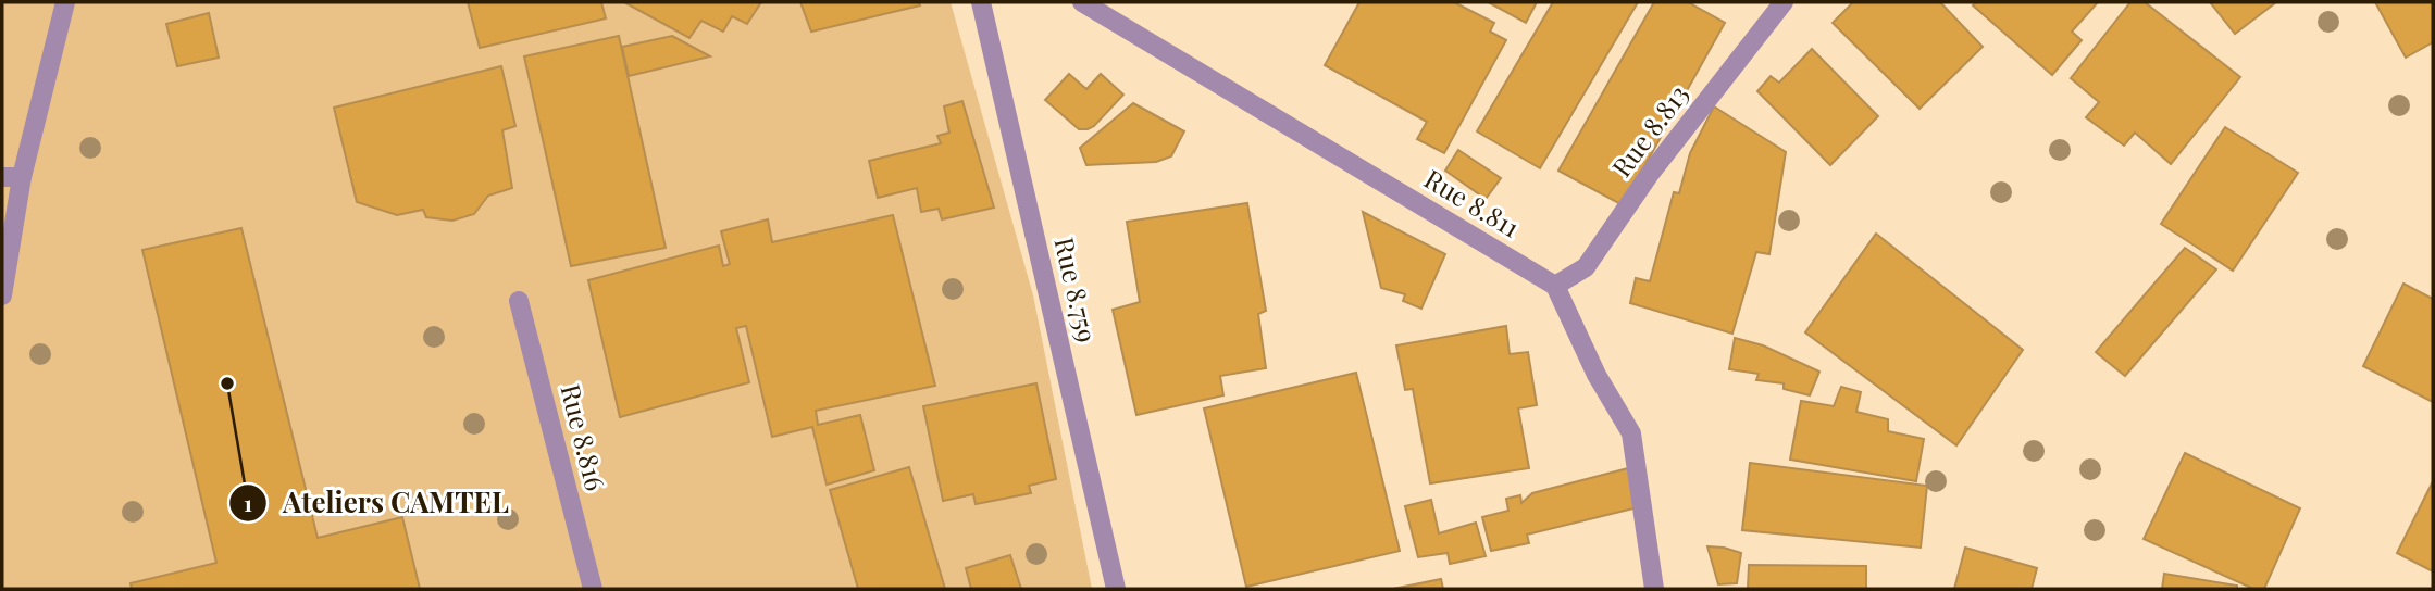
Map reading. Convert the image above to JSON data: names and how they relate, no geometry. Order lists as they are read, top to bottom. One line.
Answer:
{"streets":{"street":["Rue 8.813","Rue 8.811","Rue 8.759","Rue 8.816"]},"crossings":[["Rue 8.813","Rue 8.811"]],"places":["Ateliers CAMTEL"]}
